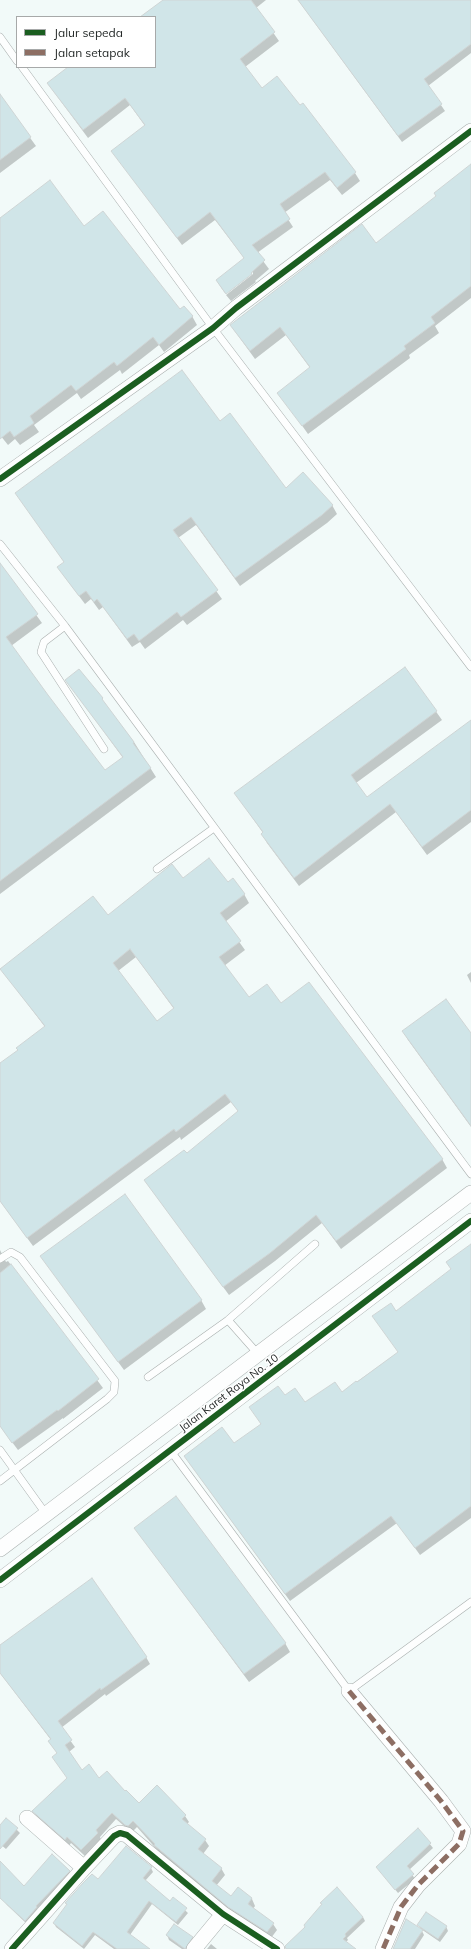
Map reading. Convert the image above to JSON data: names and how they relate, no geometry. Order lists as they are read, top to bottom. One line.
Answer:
{"streets":{"street":["Jalan Karet Raya No. 10"]},"legend":["Jalur sepeda","Jalan setapak"]}
